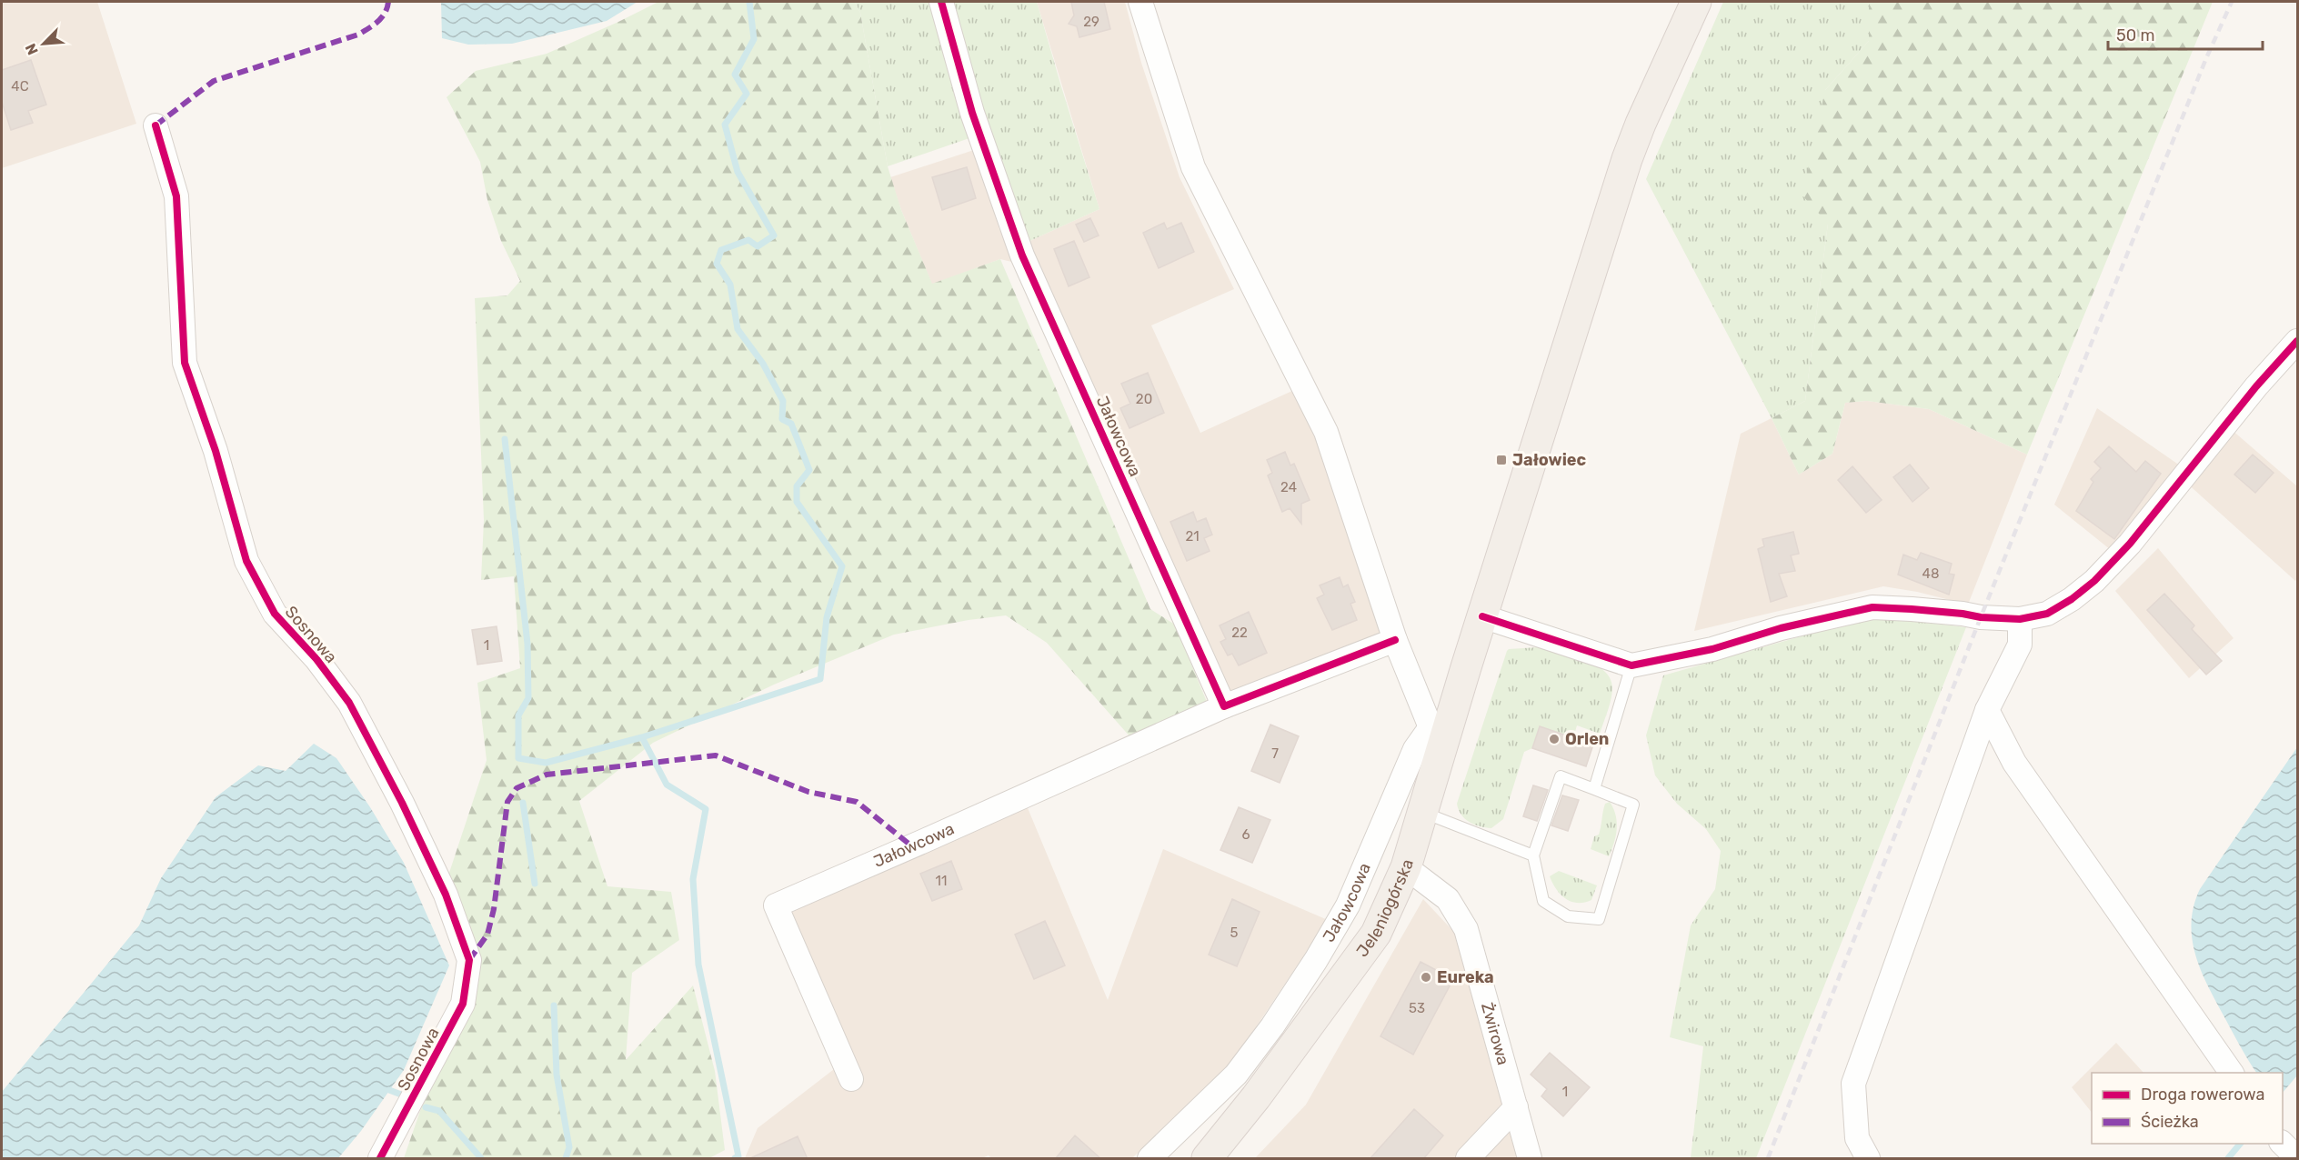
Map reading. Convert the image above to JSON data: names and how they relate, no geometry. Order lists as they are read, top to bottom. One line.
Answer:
{"streets":{"main road":["Jeleniogórska"],"street":["Jałowcowa","Sosnowa","Żwirowa"]},"crossings":[["Jałowcowa","Jeleniogórska"],["Jeleniogórska","Żwirowa"]],"places":{"transit":["Jałowiec"],"other":["Orlen","Eureka"]},"house_numbers":["29","4C","20","24","21","48","22","1","7","6","11","5","53","1"],"legend":["Droga rowerowa","Ścieżka"],"scale_bar":"50 m","north":"bottom left"}
